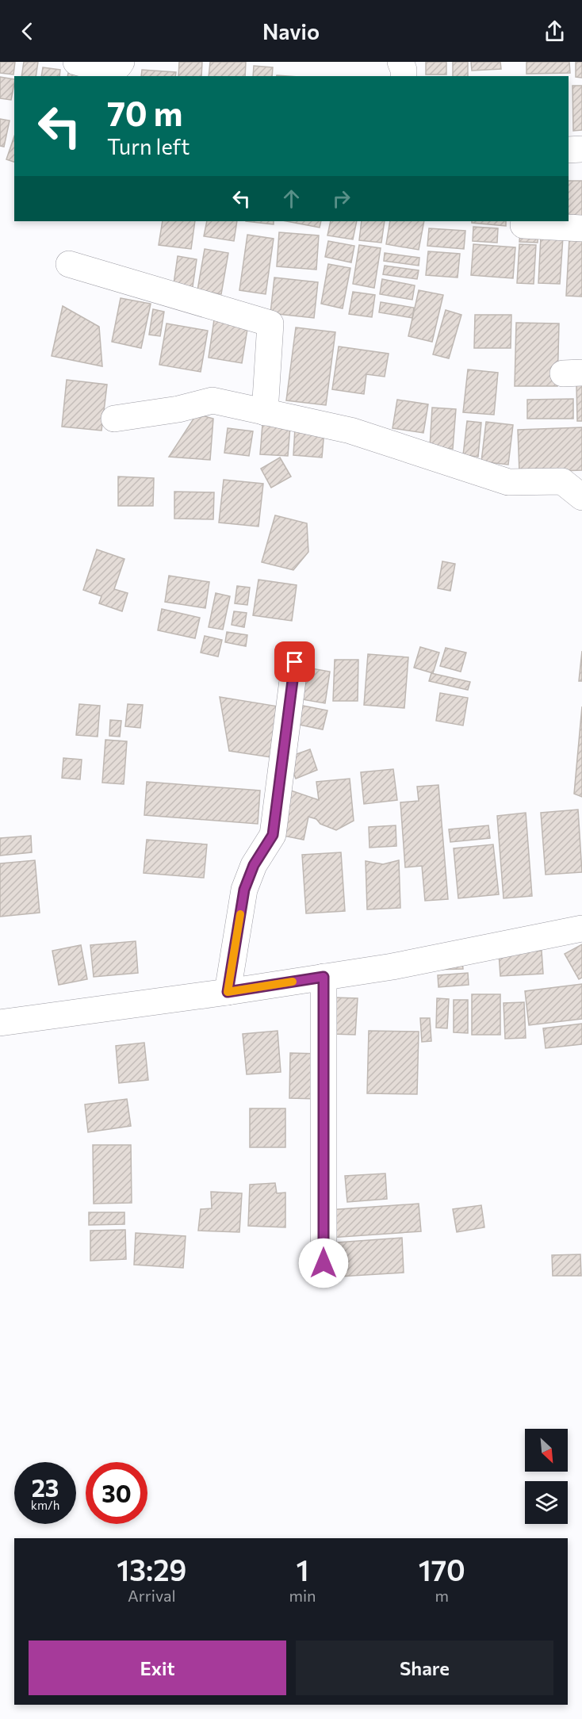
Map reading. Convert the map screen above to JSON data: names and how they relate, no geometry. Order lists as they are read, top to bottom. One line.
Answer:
{"north":"bottom right","page":{"header":"Navio","turn":["70 m","Turn left"],"speed":"23 km/h","limit":"30","eta":["13:29","Arrival","1","min","170","m"],"buttons":["Exit","Share"]}}
